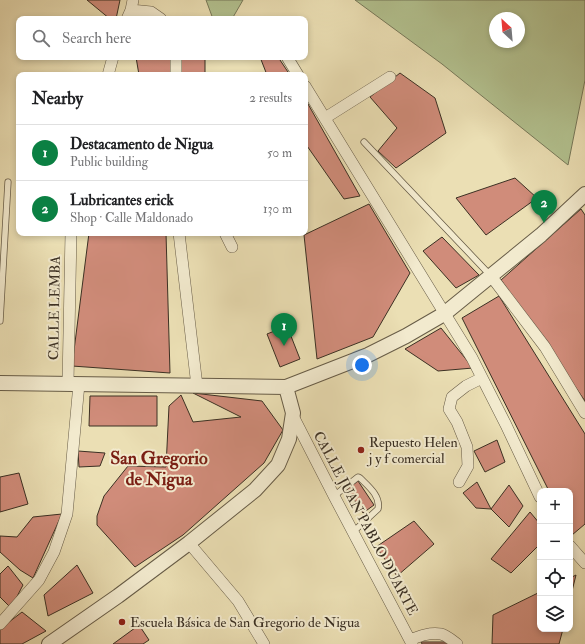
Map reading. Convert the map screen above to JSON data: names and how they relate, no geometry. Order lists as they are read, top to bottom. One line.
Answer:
{"streets":{"street":["CALLE LEMBA","CALLE JUAN PABLO DUARTE"]},"districts":["San Gregorio de Nigua"],"places":["Repuesto Helen j y f comercial","Escuela Básica de San Gregorio de Nigua"],"north":"top left","page":{"search":"Search here","heading":["Nearby","2 results"],"list":[{"mark":"1","name":"Destacamento de Nigua","note":"Public building","value":"50 m"},{"mark":"2","name":"Lubricantes erick","note":"Shop · Calle Maldonado","value":"130 m"}],"pins":["2","1"],"map_buttons":["+","−"]}}
